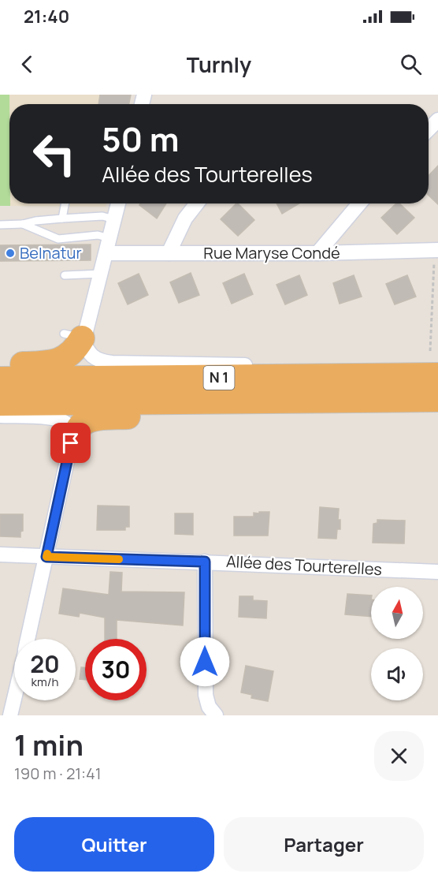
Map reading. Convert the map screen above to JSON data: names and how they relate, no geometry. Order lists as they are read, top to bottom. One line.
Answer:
{"streets":{"highway":["N 1"],"street":["Rue Maryse Condé","Allée des Tourterelles"]},"places":["Belnatur"],"north":"top","page":{"status":"21:40","header":"Turnly","turn":["50 m","Allée des Tourterelles"],"speed":"20 km/h","limit":"30","heading":["1 min","190 m · 21:41"],"buttons":["Quitter","Partager"]}}
